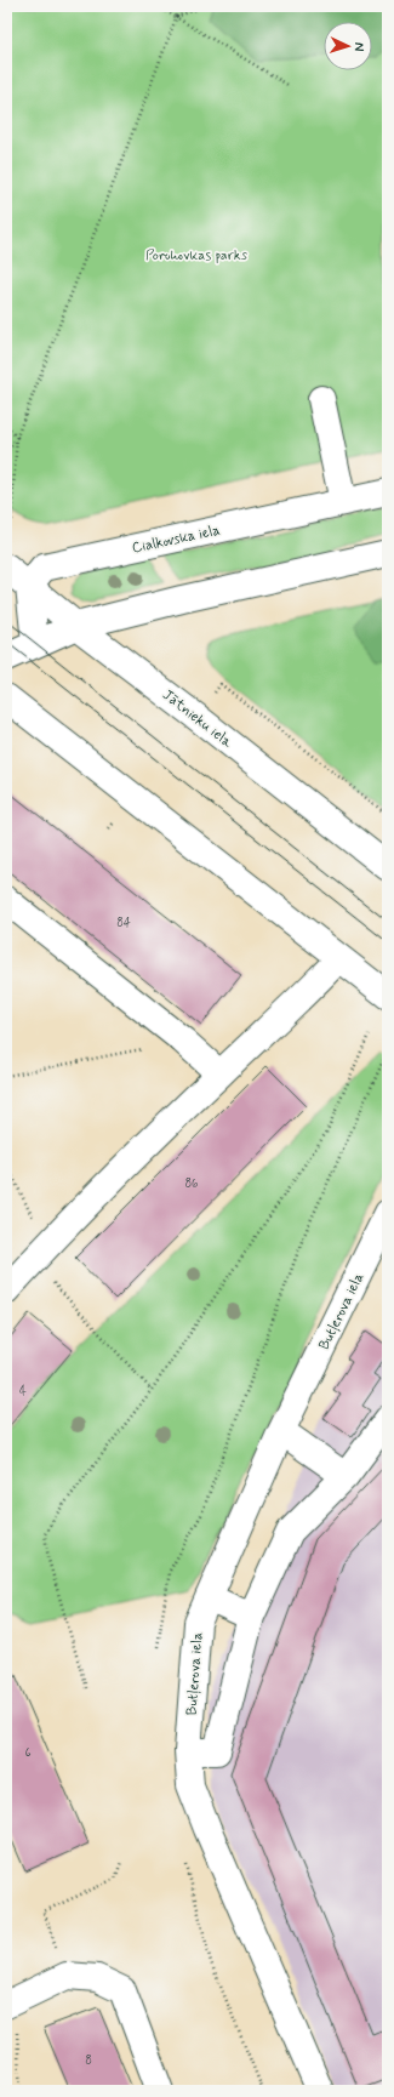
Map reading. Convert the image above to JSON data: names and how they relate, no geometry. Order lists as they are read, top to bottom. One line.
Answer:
{"streets":{"street":["Cialkovska iela","Jātnieku iela","Butļerova iela"]},"crossings":[["Cialkovska iela","Jātnieku iela"]],"parks":["Porohovkas parks"],"house_numbers":["84","86","4","6","8"],"north":"right"}
